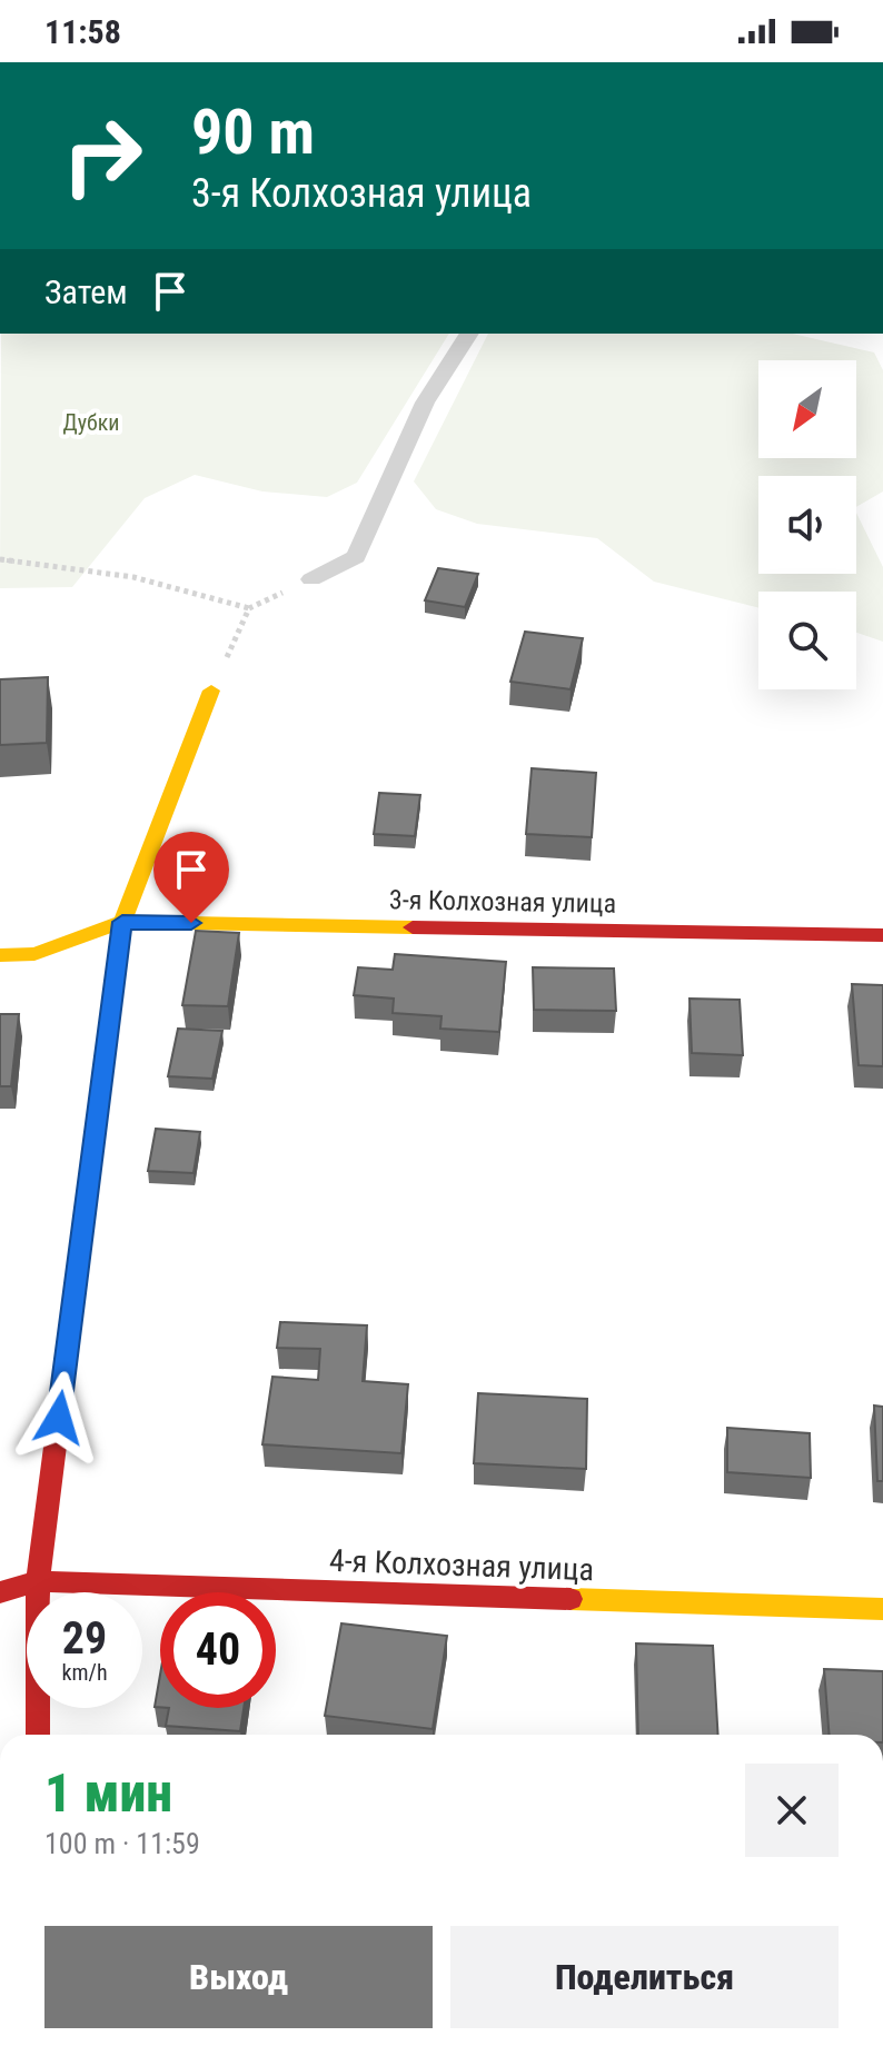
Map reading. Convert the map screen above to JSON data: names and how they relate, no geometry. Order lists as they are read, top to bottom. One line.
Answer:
{"streets":{"street":["3-я Колхозная улица","4-я Колхозная улица"]},"parks":["Дубки"],"north":"bottom left","page":{"status":"11:58","turn":["90 m","3-я Колхозная улица"],"then":"Затем","speed":"29 km/h","limit":"40","heading":["1 мин","100 m · 11:59"],"buttons":["Выход","Поделиться"]}}
